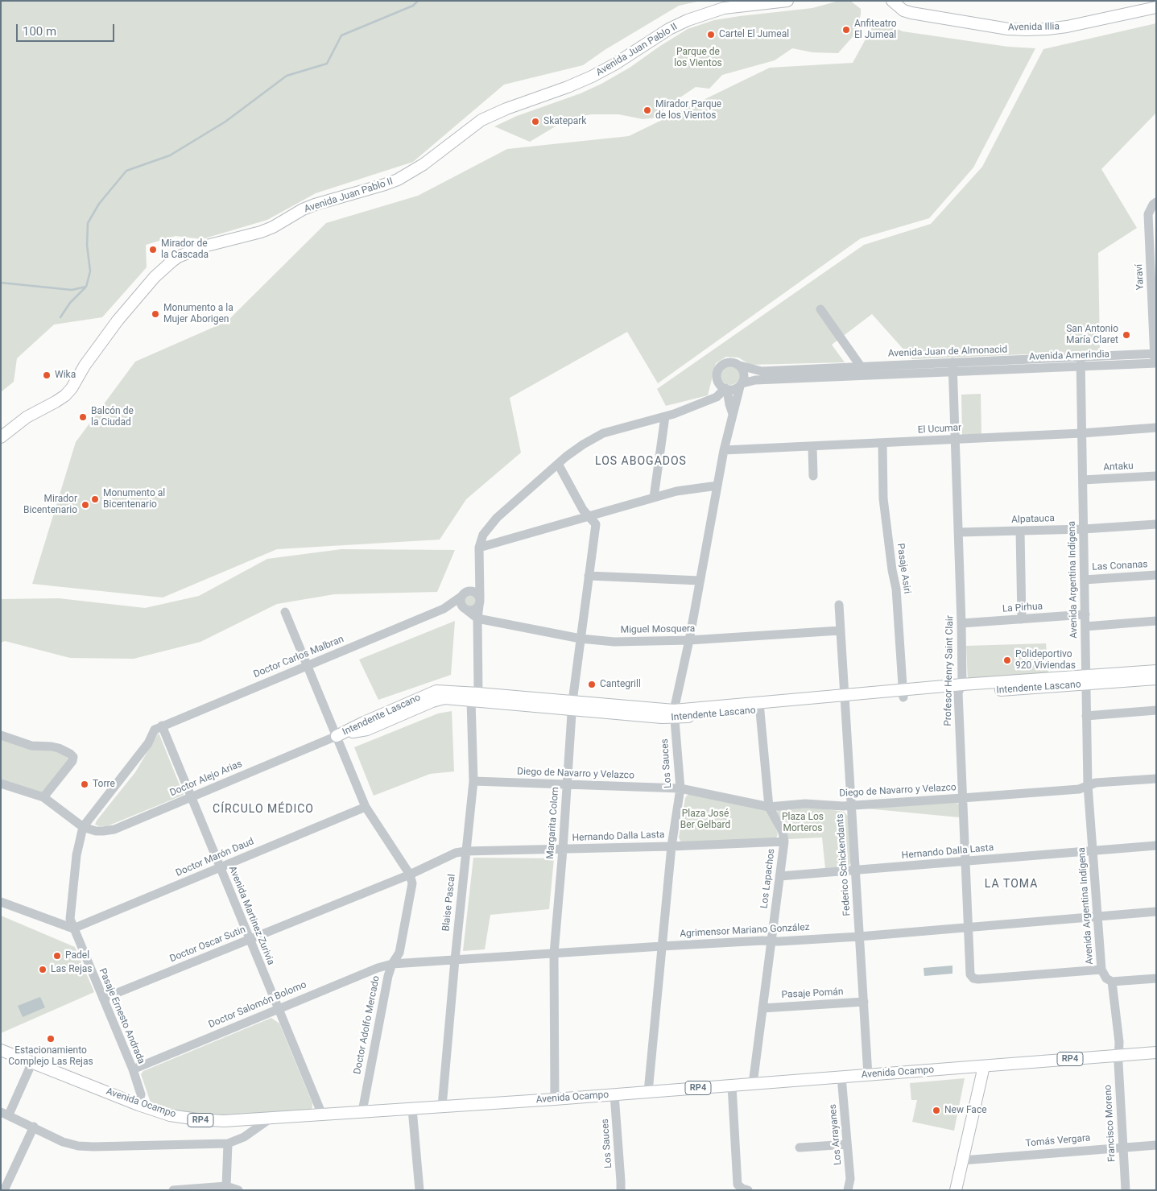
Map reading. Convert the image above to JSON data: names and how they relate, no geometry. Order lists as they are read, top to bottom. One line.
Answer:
{"streets":{"main road":["Avenida Illia","Avenida Juan Pablo II","Intendente Lascano","RP4","Avenida Ocampo"],"street":["Yaraví","Avenida Juan de Almonacid","Avenida Amerindia","El Ucumar","Antaku","Alpatauca","Las Conanas","Pasaje Asiri","Avenida Argentina Indígena","La Pirhua","Miguel Mosquera","Doctor Carlos Malbran","Profesor Henry Saint Clair","Los Sauces","Diego de Navarro y Velazco","Doctor Alejo Arias","Margarita Colom","Hernando Dalla Lasta","Doctor Marón Daud","Federico Schickendants","Los Lapachos","Blaise Pascal","Avenida Martinez Zurivia","Agrimensor Mariano González","Doctor Oscar Sutin","Pasaje Pomán","Doctor Salomón Bolomo","Pasaje Ernesto Andrada","Doctor Adolfo Mercado","Francisco Moreno","Los Arrayanes","Tomás Vergara"]},"crossings":[["Yaraví","Avenida Amerindia"],["Avenida Juan de Almonacid","Avenida Amerindia"],["Avenida Juan de Almonacid","Profesor Henry Saint Clair"],["Avenida Juan de Almonacid","Los Sauces"],["Avenida Amerindia","Avenida Argentina Indígena"],["Avenida Amerindia","Profesor Henry Saint Clair"],["Avenida Amerindia","Los Sauces"],["El Ucumar","Pasaje Asiri"],["El Ucumar","Avenida Argentina Indígena"],["El Ucumar","Profesor Henry Saint Clair"],["El Ucumar","Los Sauces"],["Antaku","Avenida Argentina Indígena"],["Alpatauca","Avenida Argentina Indígena"],["Alpatauca","Profesor Henry Saint Clair"],["Las Conanas","Avenida Argentina Indígena"],["Pasaje Asiri","Intendente Lascano"],["Avenida Argentina Indígena","La Pirhua"],["Avenida Argentina Indígena","Profesor Henry Saint Clair"],["Avenida Argentina Indígena","Intendente Lascano"],["Avenida Argentina Indígena","Diego de Navarro y Velazco"],["Avenida Argentina Indígena","Hernando Dalla Lasta"],["Avenida Argentina Indígena","Agrimensor Mariano González"],["La Pirhua","Profesor Henry Saint Clair"],["Miguel Mosquera","Los Sauces"],["Miguel Mosquera","Margarita Colom"],["Miguel Mosquera","Federico Schickendants"],["Doctor Carlos Malbran","Avenida Martinez Zurivia"],["Doctor Carlos Malbran","Pasaje Ernesto Andrada"],["Profesor Henry Saint Clair","Intendente Lascano"],["Profesor Henry Saint Clair","Diego de Navarro y Velazco"],["Profesor Henry Saint Clair","Hernando Dalla Lasta"],["Profesor Henry Saint Clair","Agrimensor Mariano González"],["Intendente Lascano","Los Sauces"],["Intendente Lascano","Doctor Alejo Arias"],["Intendente Lascano","Margarita Colom"],["Intendente Lascano","Federico Schickendants"],["Intendente Lascano","Los Lapachos"],["Intendente Lascano","Blaise Pascal"],["Los Sauces","Diego de Navarro y Velazco"],["Los Sauces","Hernando Dalla Lasta"],["Los Sauces","Agrimensor Mariano González"],["Los Sauces","Avenida Ocampo"],["Diego de Navarro y Velazco","Margarita Colom"],["Diego de Navarro y Velazco","Federico Schickendants"],["Diego de Navarro y Velazco","Los Lapachos"],["Diego de Navarro y Velazco","Blaise Pascal"],["Doctor Alejo Arias","Avenida Martinez Zurivia"],["Doctor Alejo Arias","Pasaje Ernesto Andrada"],["Margarita Colom","Hernando Dalla Lasta"],["Margarita Colom","Agrimensor Mariano González"],["Margarita Colom","Avenida Ocampo"],["Hernando Dalla Lasta","Federico Schickendants"],["Hernando Dalla Lasta","Los Lapachos"],["Hernando Dalla Lasta","Blaise Pascal"],["Hernando Dalla Lasta","Doctor Oscar Sutin"],["Hernando Dalla Lasta","Doctor Adolfo Mercado"],["Doctor Marón Daud","Avenida Martinez Zurivia"],["Doctor Marón Daud","Pasaje Ernesto Andrada"],["Federico Schickendants","Agrimensor Mariano González"],["Federico Schickendants","Pasaje Pomán"],["Federico Schickendants","Avenida Ocampo"],["Los Lapachos","Agrimensor Mariano González"],["Los Lapachos","Pasaje Pomán"],["Los Lapachos","Avenida Ocampo"],["Blaise Pascal","Agrimensor Mariano González"],["Blaise Pascal","Avenida Ocampo"],["Avenida Martinez Zurivia","Doctor Oscar Sutin"],["Avenida Martinez Zurivia","Doctor Salomón Bolomo"],["Avenida Martinez Zurivia","Pasaje Ernesto Andrada"],["Avenida Martinez Zurivia","Avenida Ocampo"],["Agrimensor Mariano González","Doctor Salomón Bolomo"],["Agrimensor Mariano González","Doctor Adolfo Mercado"],["Doctor Oscar Sutin","Pasaje Ernesto Andrada"],["Doctor Oscar Sutin","Doctor Adolfo Mercado"],["Doctor Salomón Bolomo","Pasaje Ernesto Andrada"],["Doctor Salomón Bolomo","Doctor Adolfo Mercado"],["Pasaje Ernesto Andrada","Avenida Ocampo"],["Doctor Adolfo Mercado","Avenida Ocampo"],["Avenida Ocampo","Francisco Moreno"],["Avenida Ocampo","Los Arrayanes"],["Francisco Moreno","Tomás Vergara"]],"districts":["LOS ABOGADOS","CÍRCULO MÉDICO","LA TOMA"],"parks":["Parque de los Vientos","Plaza José Ber Gelbard","Plaza Los Morteros"],"places":["Anfiteatro El Jumeal","Cartel El Jumeal","Mirador Parque de los Vientos","Skatepark","Mirador de la Cascada","Monumento a la Mujer Aborigen","San Antonio María Claret","Wika","Balcón de la Ciudad","Monumento al Bicentenario","Mirador Bicentenario","Polideportivo 920 Viviendas","Cantegrill","Torre","Padel","Las Rejas","Estacionamiento Complejo Las Rejas","New Face"],"scale_bar":"100 m"}
